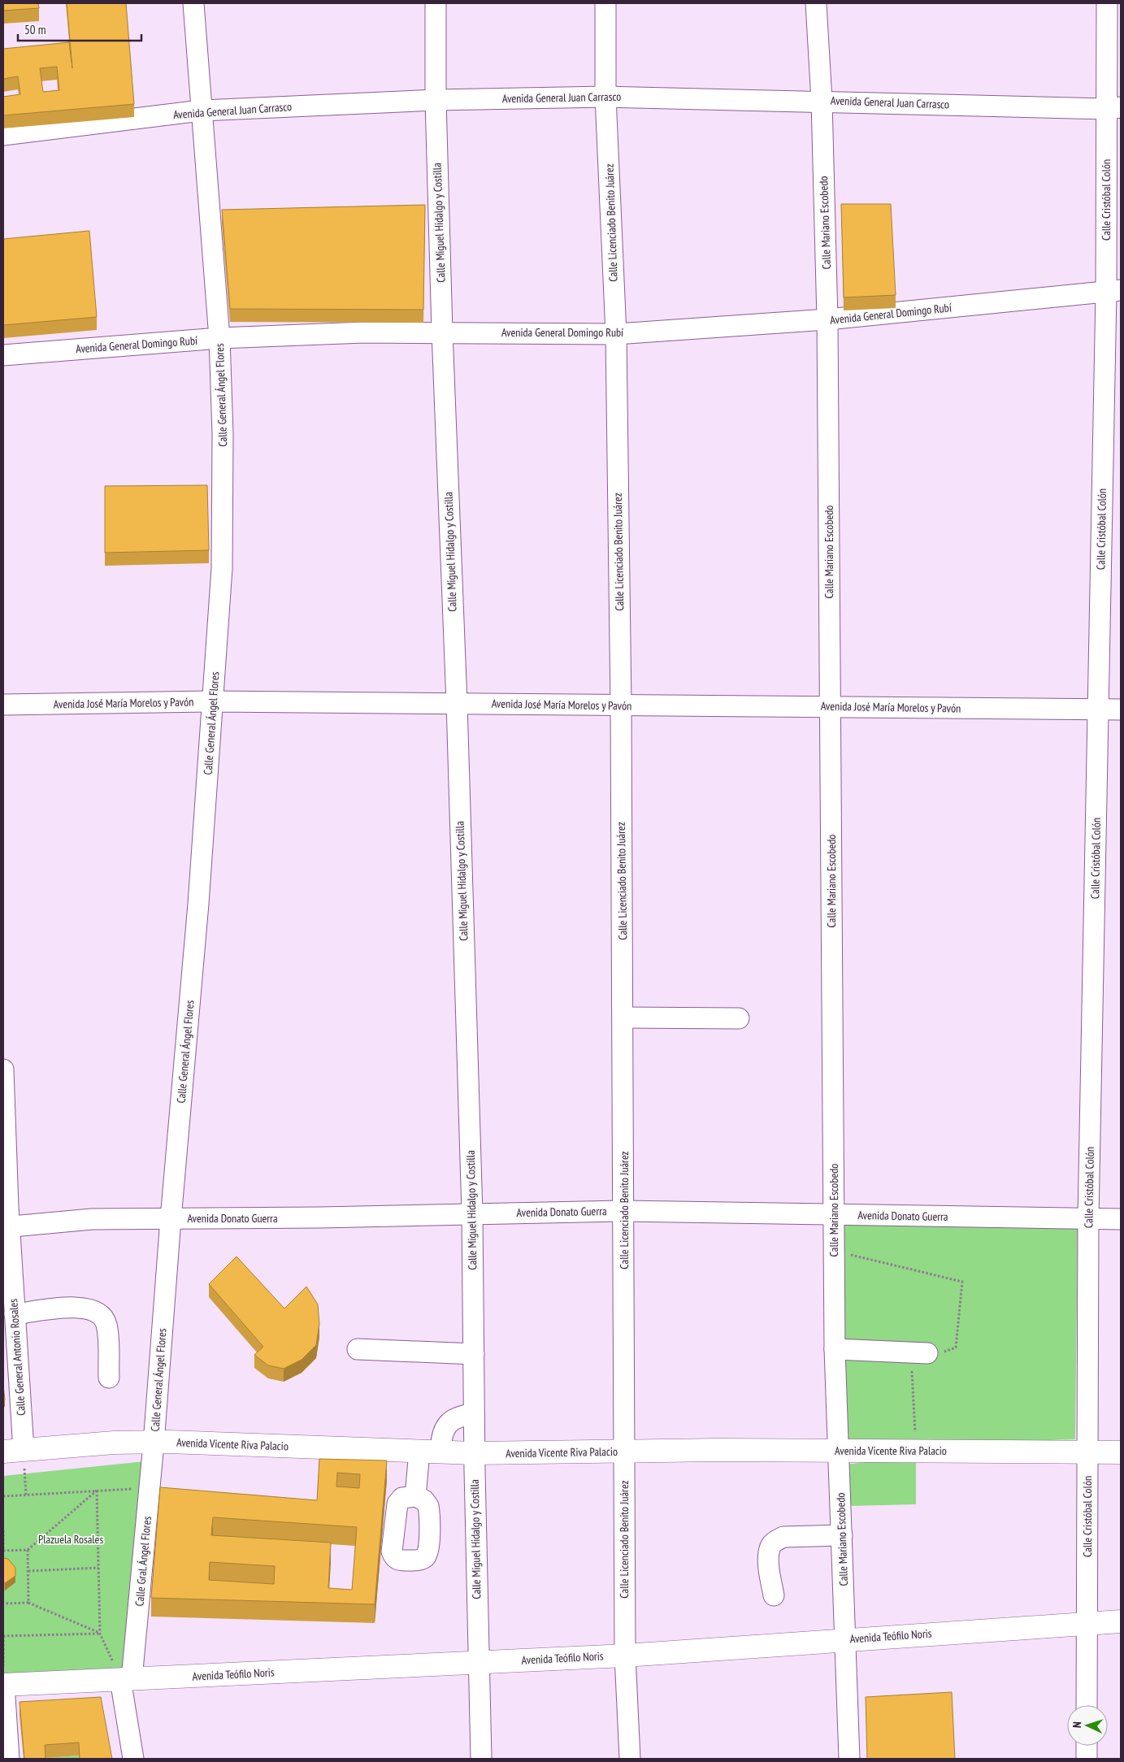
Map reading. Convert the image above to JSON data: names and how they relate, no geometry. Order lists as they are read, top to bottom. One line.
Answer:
{"streets":{"main road":["Avenida Vicente Riva Palacio","Avenida Teófilo Noris"],"street":["Avenida General Juan Carrasco","Calle Cristóbal Colón","Calle Miguel Hidalgo y Costilla","Calle Licenciado Benito Juárez","Calle Mariano Escobedo","Avenida General Domingo Rubí","Calle General Ángel Flores","Avenida José María Morelos y Pavón","Avenida Donato Guerra","Calle General Antonio Rosales","Calle Gral. Ángel Flores"]},"crossings":[["Avenida General Juan Carrasco","Calle Cristóbal Colón"],["Avenida General Juan Carrasco","Calle Miguel Hidalgo y Costilla"],["Avenida General Juan Carrasco","Calle Licenciado Benito Juárez"],["Avenida General Juan Carrasco","Calle Mariano Escobedo"],["Avenida General Juan Carrasco","Calle General Ángel Flores"],["Calle Cristóbal Colón","Avenida General Domingo Rubí"],["Calle Cristóbal Colón","Avenida José María Morelos y Pavón"],["Calle Cristóbal Colón","Avenida Donato Guerra"],["Calle Cristóbal Colón","Avenida Vicente Riva Palacio"],["Calle Cristóbal Colón","Avenida Teófilo Noris"],["Calle Miguel Hidalgo y Costilla","Avenida General Domingo Rubí"],["Calle Miguel Hidalgo y Costilla","Avenida José María Morelos y Pavón"],["Calle Miguel Hidalgo y Costilla","Avenida Donato Guerra"],["Calle Miguel Hidalgo y Costilla","Avenida Vicente Riva Palacio"],["Calle Miguel Hidalgo y Costilla","Avenida Teófilo Noris"],["Calle Licenciado Benito Juárez","Avenida General Domingo Rubí"],["Calle Licenciado Benito Juárez","Avenida José María Morelos y Pavón"],["Calle Licenciado Benito Juárez","Avenida Donato Guerra"],["Calle Licenciado Benito Juárez","Avenida Vicente Riva Palacio"],["Calle Licenciado Benito Juárez","Avenida Teófilo Noris"],["Calle Mariano Escobedo","Avenida General Domingo Rubí"],["Calle Mariano Escobedo","Avenida José María Morelos y Pavón"],["Calle Mariano Escobedo","Avenida Donato Guerra"],["Calle Mariano Escobedo","Avenida Vicente Riva Palacio"],["Calle Mariano Escobedo","Avenida Teófilo Noris"],["Avenida General Domingo Rubí","Calle General Ángel Flores"],["Calle General Ángel Flores","Avenida José María Morelos y Pavón"],["Calle General Ángel Flores","Avenida Donato Guerra"],["Calle General Ángel Flores","Avenida Vicente Riva Palacio"],["Calle General Ángel Flores","Calle Gral. Ángel Flores"],["Avenida Donato Guerra","Calle General Antonio Rosales"],["Calle General Antonio Rosales","Avenida Vicente Riva Palacio"],["Avenida Vicente Riva Palacio","Calle Gral. Ángel Flores"],["Calle Gral. Ángel Flores","Avenida Teófilo Noris"]],"parks":["Plazuela Rosales"],"scale_bar":"50 m","north":"left"}
